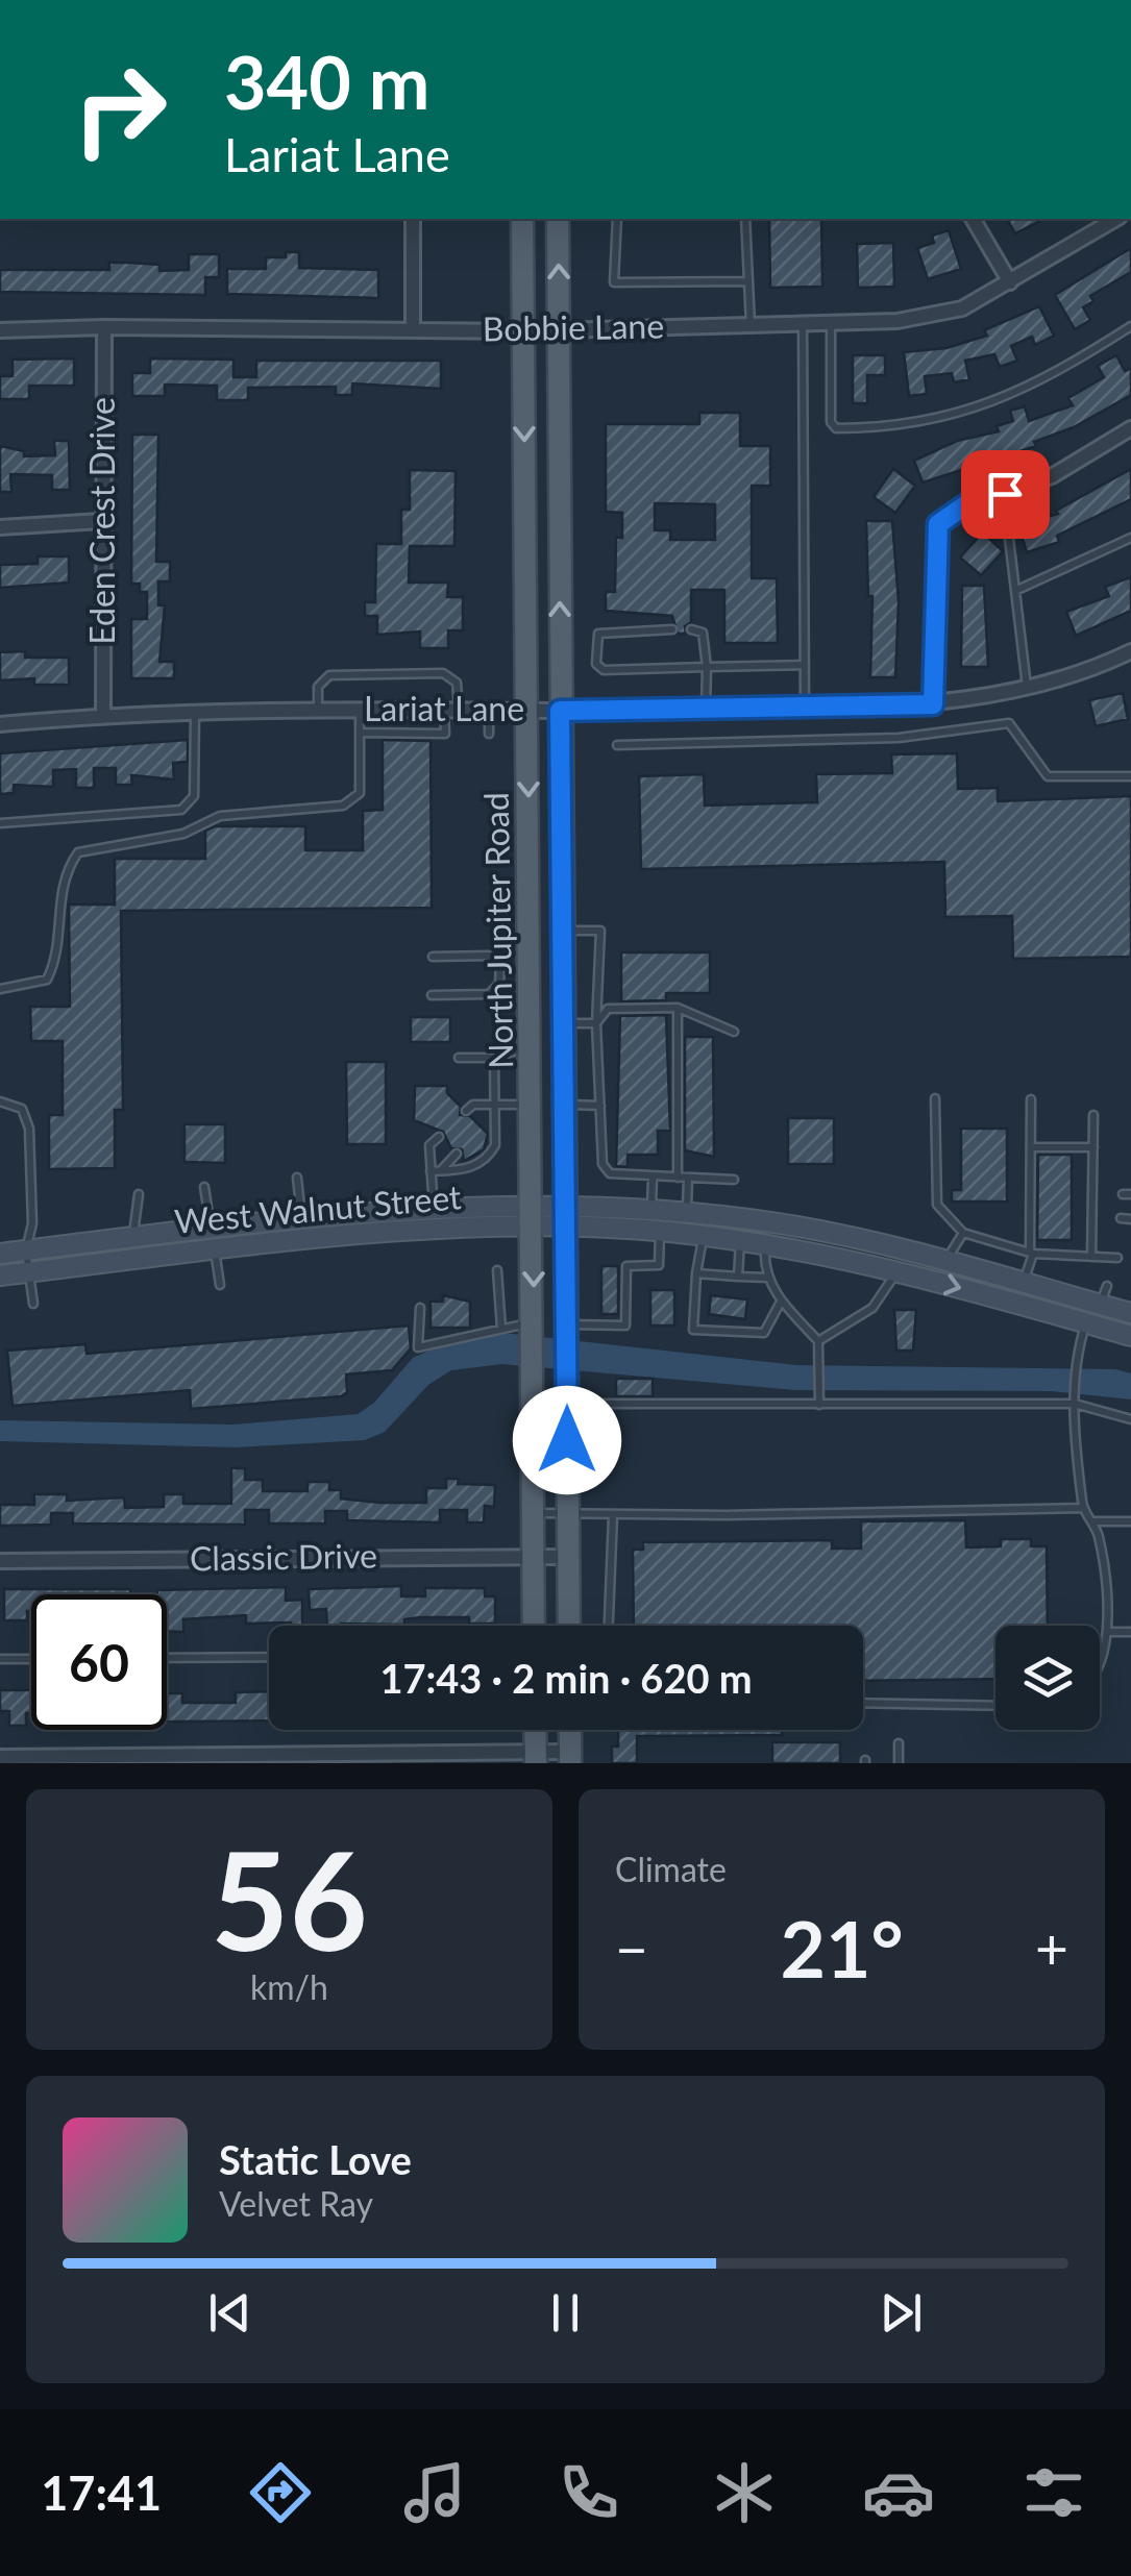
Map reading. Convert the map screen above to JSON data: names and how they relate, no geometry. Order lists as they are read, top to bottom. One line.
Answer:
{"streets":{"main road":["North Jupiter Road","West Walnut Street"],"street":["Bobbie Lane","Eden Crest Drive","Lariat Lane","Classic Drive"]},"crossings":[["Bobbie Lane","Eden Crest Drive"],["Bobbie Lane","North Jupiter Road"],["Eden Crest Drive","Lariat Lane"],["Lariat Lane","North Jupiter Road"],["North Jupiter Road","West Walnut Street"],["North Jupiter Road","Classic Drive"]],"page":{"turn":["340 m","Lariat Lane"],"limit":"60","trip":"17:43 · 2 min · 620 m","tile":[["56","km/h"],"Climate"],"heat":["−","21°","+"],"song":["Static Love","Velvet Ray"],"tabs":"17:41"}}
